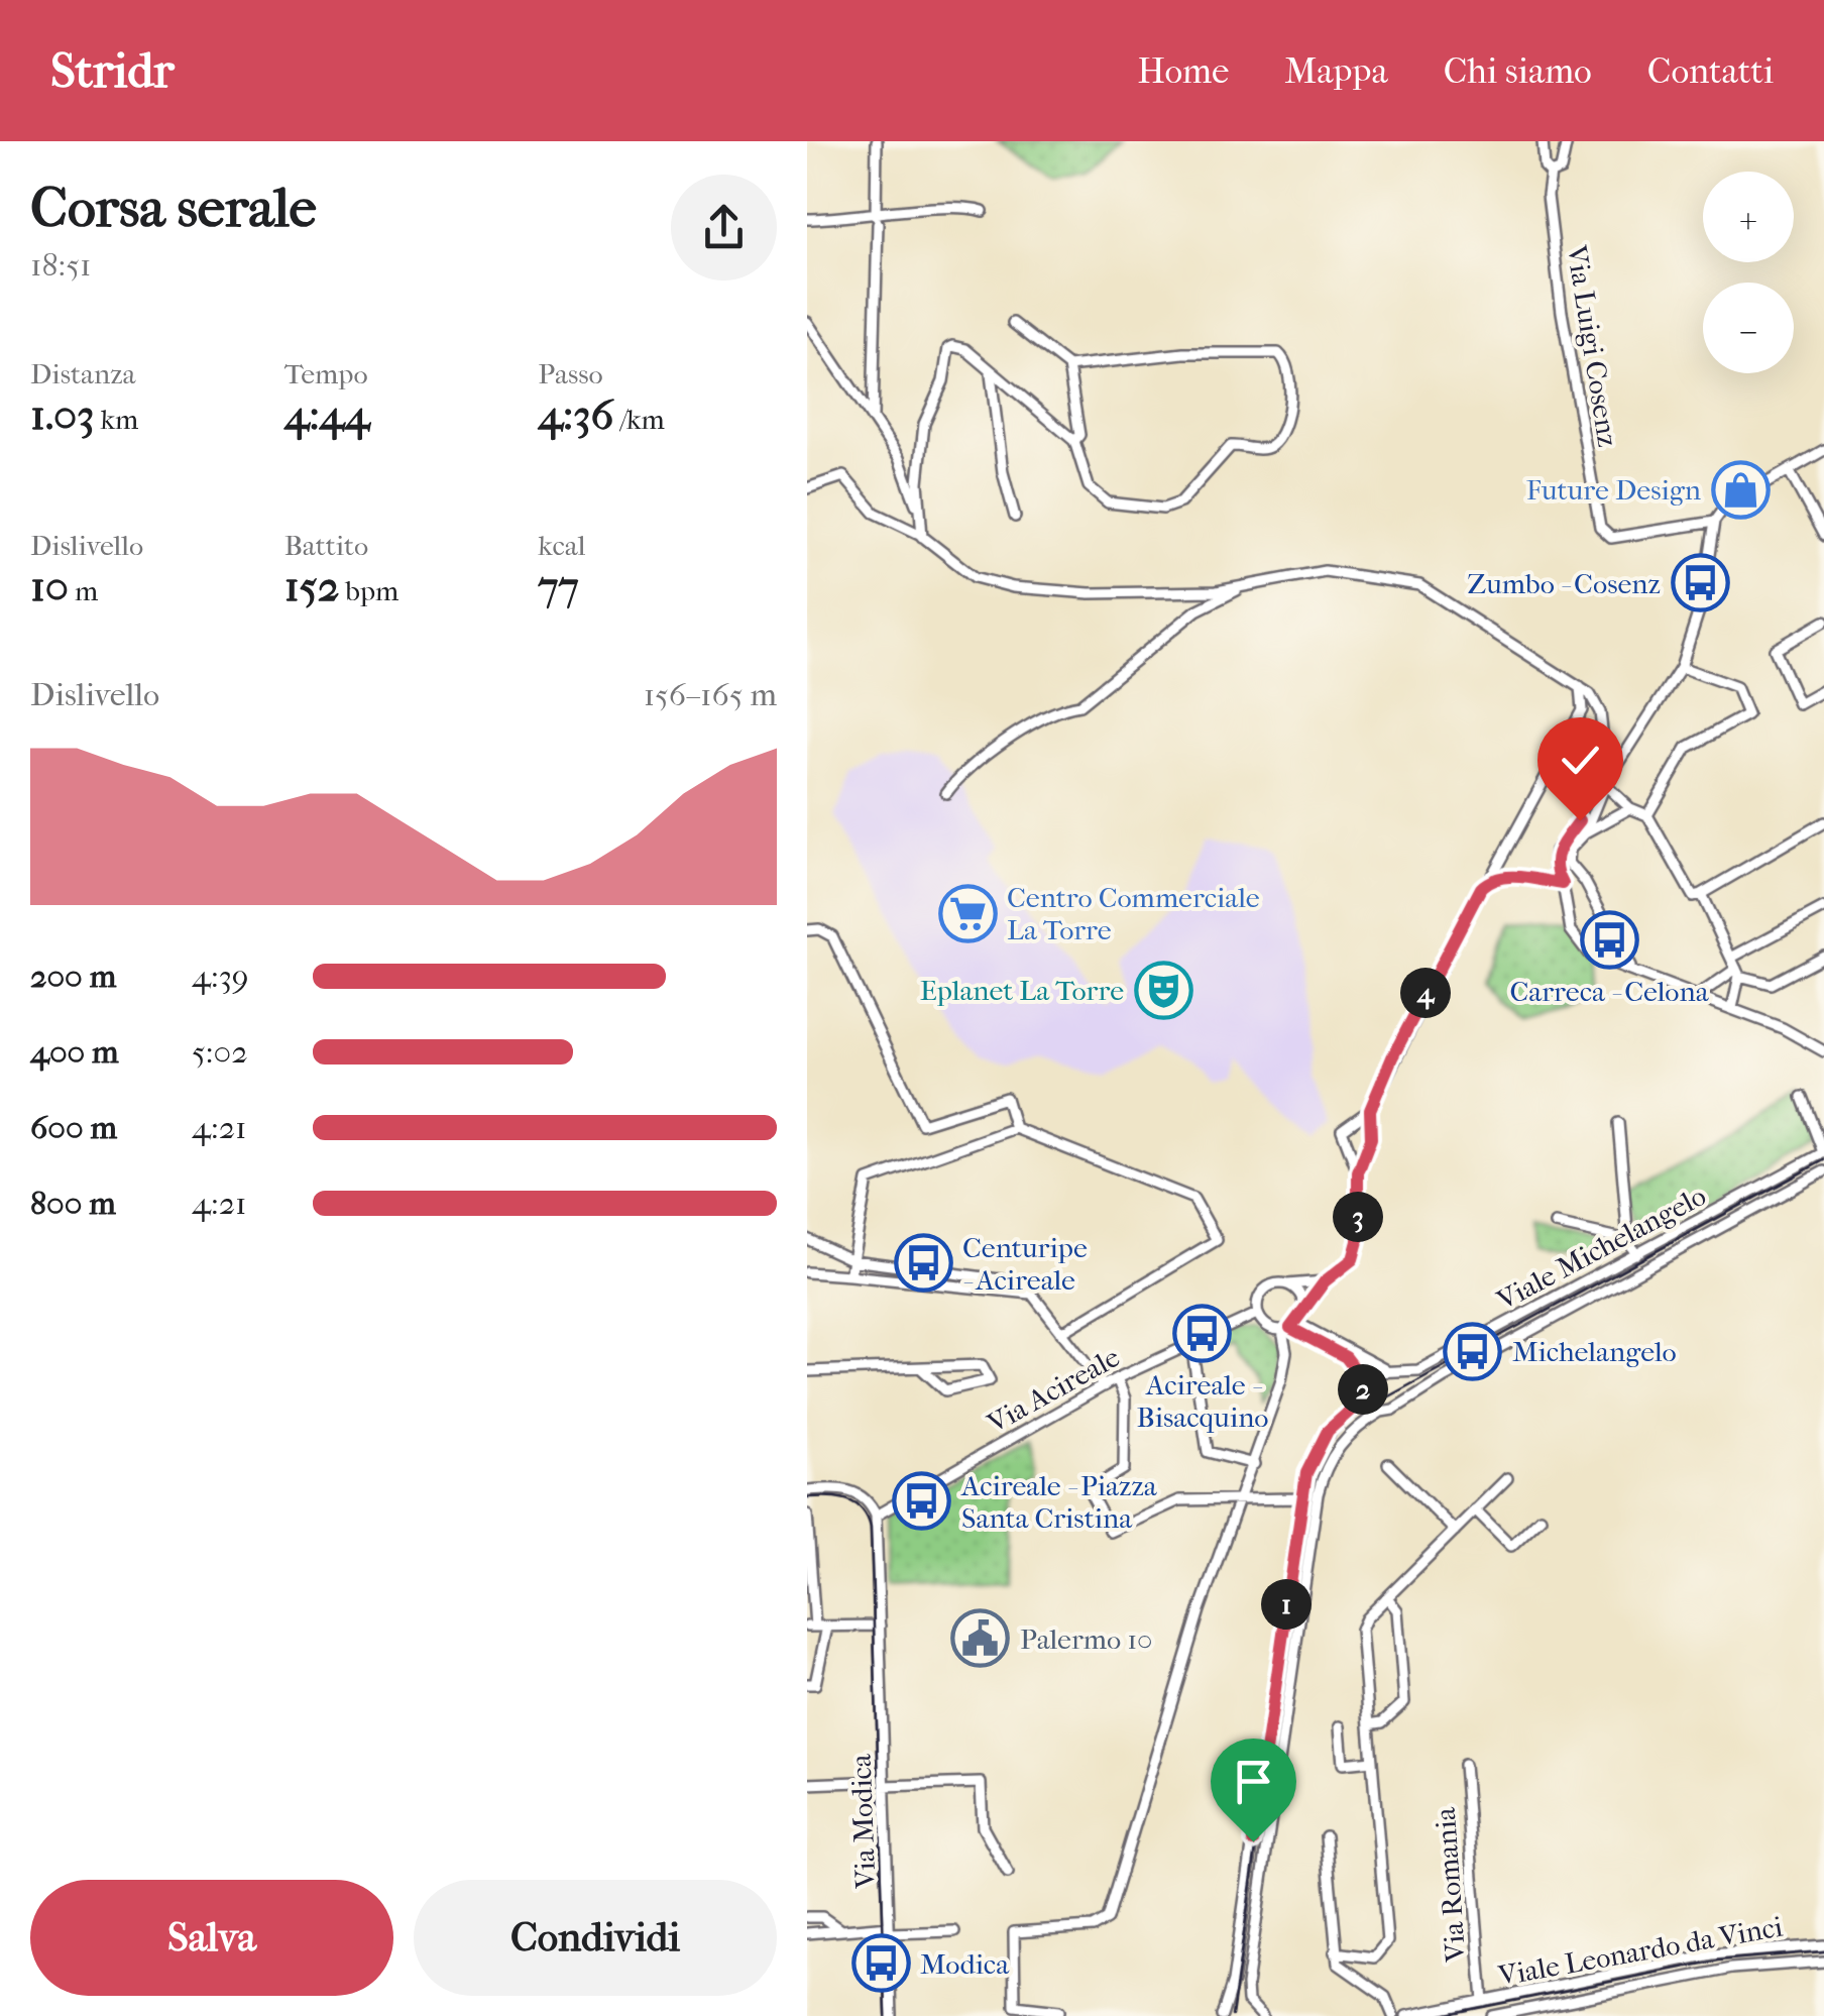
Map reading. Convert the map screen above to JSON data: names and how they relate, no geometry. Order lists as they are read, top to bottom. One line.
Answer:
{"streets":{"street":["Via Luigi Cosenz","Viale Michelangelo","Via Acireale","Via Modica","Via Romania","Viale Leonardo da Vinci"]},"crossings":[["Via Acireale","Via Modica"],["Via Romania","Viale Leonardo da Vinci"]],"places":{"shop":["Future Design"],"bus stop":["Zumbo - Cosenz","Carreca - Celona","Centuripe - Acireale","Acireale - Bisacquino","Michelangelo","Acireale - Piazza Santa Cristina","Modica"],"supermarket":["Centro Commerciale La Torre"],"theatre":["Eplanet La Torre"],"public building":["Palermo 10"]},"page":{"header":"Stridr","nav":["Home","Mappa","Chi siamo","Contatti"],"heading":["Corsa serale","18:51"],"map_buttons":["+","−"],"stats":[["Distanza","1.03 km"],["Tempo","4:44"],["Passo","4:36 /km"],["Dislivello","10 m"],["Battito","152 bpm"],["kcal","77"]],"chart":["Dislivello","156–165 m"],"list":[{"name":"200 m","note":"4:39"},{"name":"400 m","note":"5:02"},{"name":"600 m","note":"4:21"},{"name":"800 m","note":"4:21"}],"pins":["4","3","2","1"],"buttons":["Salva","Condividi"]}}
